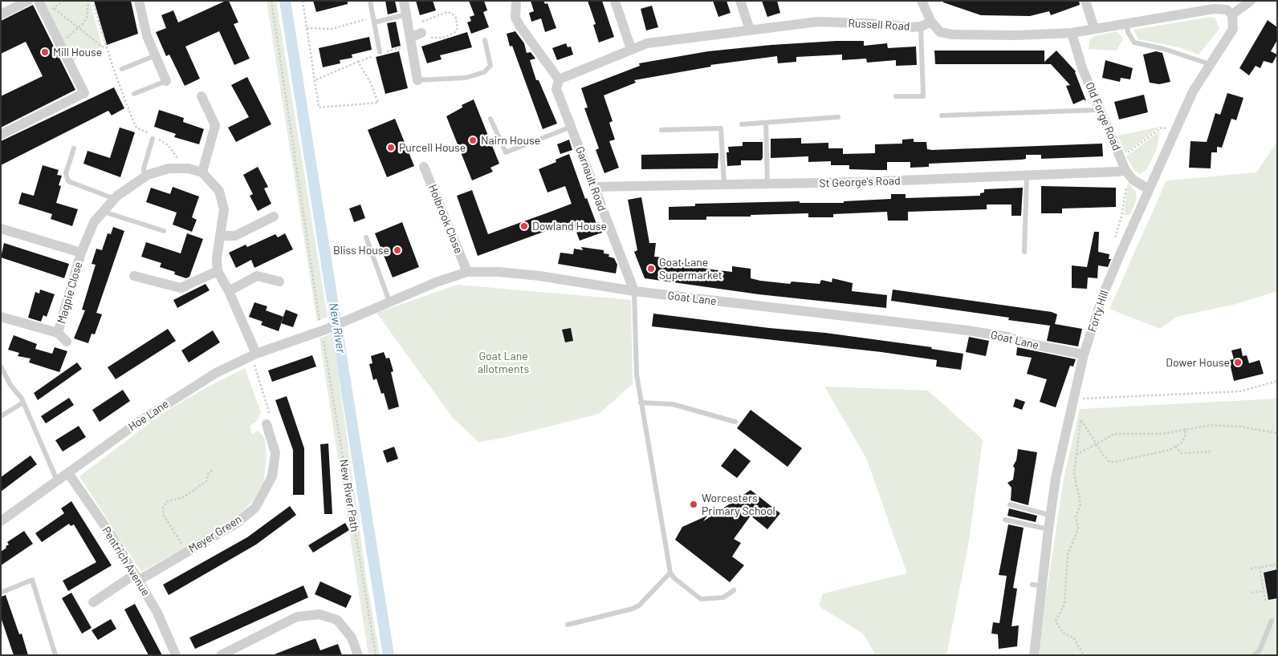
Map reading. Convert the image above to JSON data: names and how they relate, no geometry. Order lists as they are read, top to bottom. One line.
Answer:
{"streets":{"street":["Russell Road","Old Forge Road","Garnault Road","St George's Road","Holbrook Close","Magpie Close","Goat Lane","Forty Hill","Hoe Lane","Meyer Green","Pentrich Avenue"],"path":["New River Path"]},"crossings":[["Russell Road","Garnault Road"],["Old Forge Road","St George's Road"],["Old Forge Road","Forty Hill"],["Garnault Road","St George's Road"],["Garnault Road","Goat Lane"],["Holbrook Close","Goat Lane"],["Goat Lane","Forty Hill"],["Goat Lane","Hoe Lane"],["Goat Lane","New River Path"],["Hoe Lane","Pentrich Avenue"],["Meyer Green","Pentrich Avenue"]],"water":["New River"],"parks":["Goat Lane allotments"],"places":["Mill House","Nairn House","Purcell House","Dowland House","Bliss House","Goat Lane Supermarket","Dower House","Worcesters Primary School"]}
